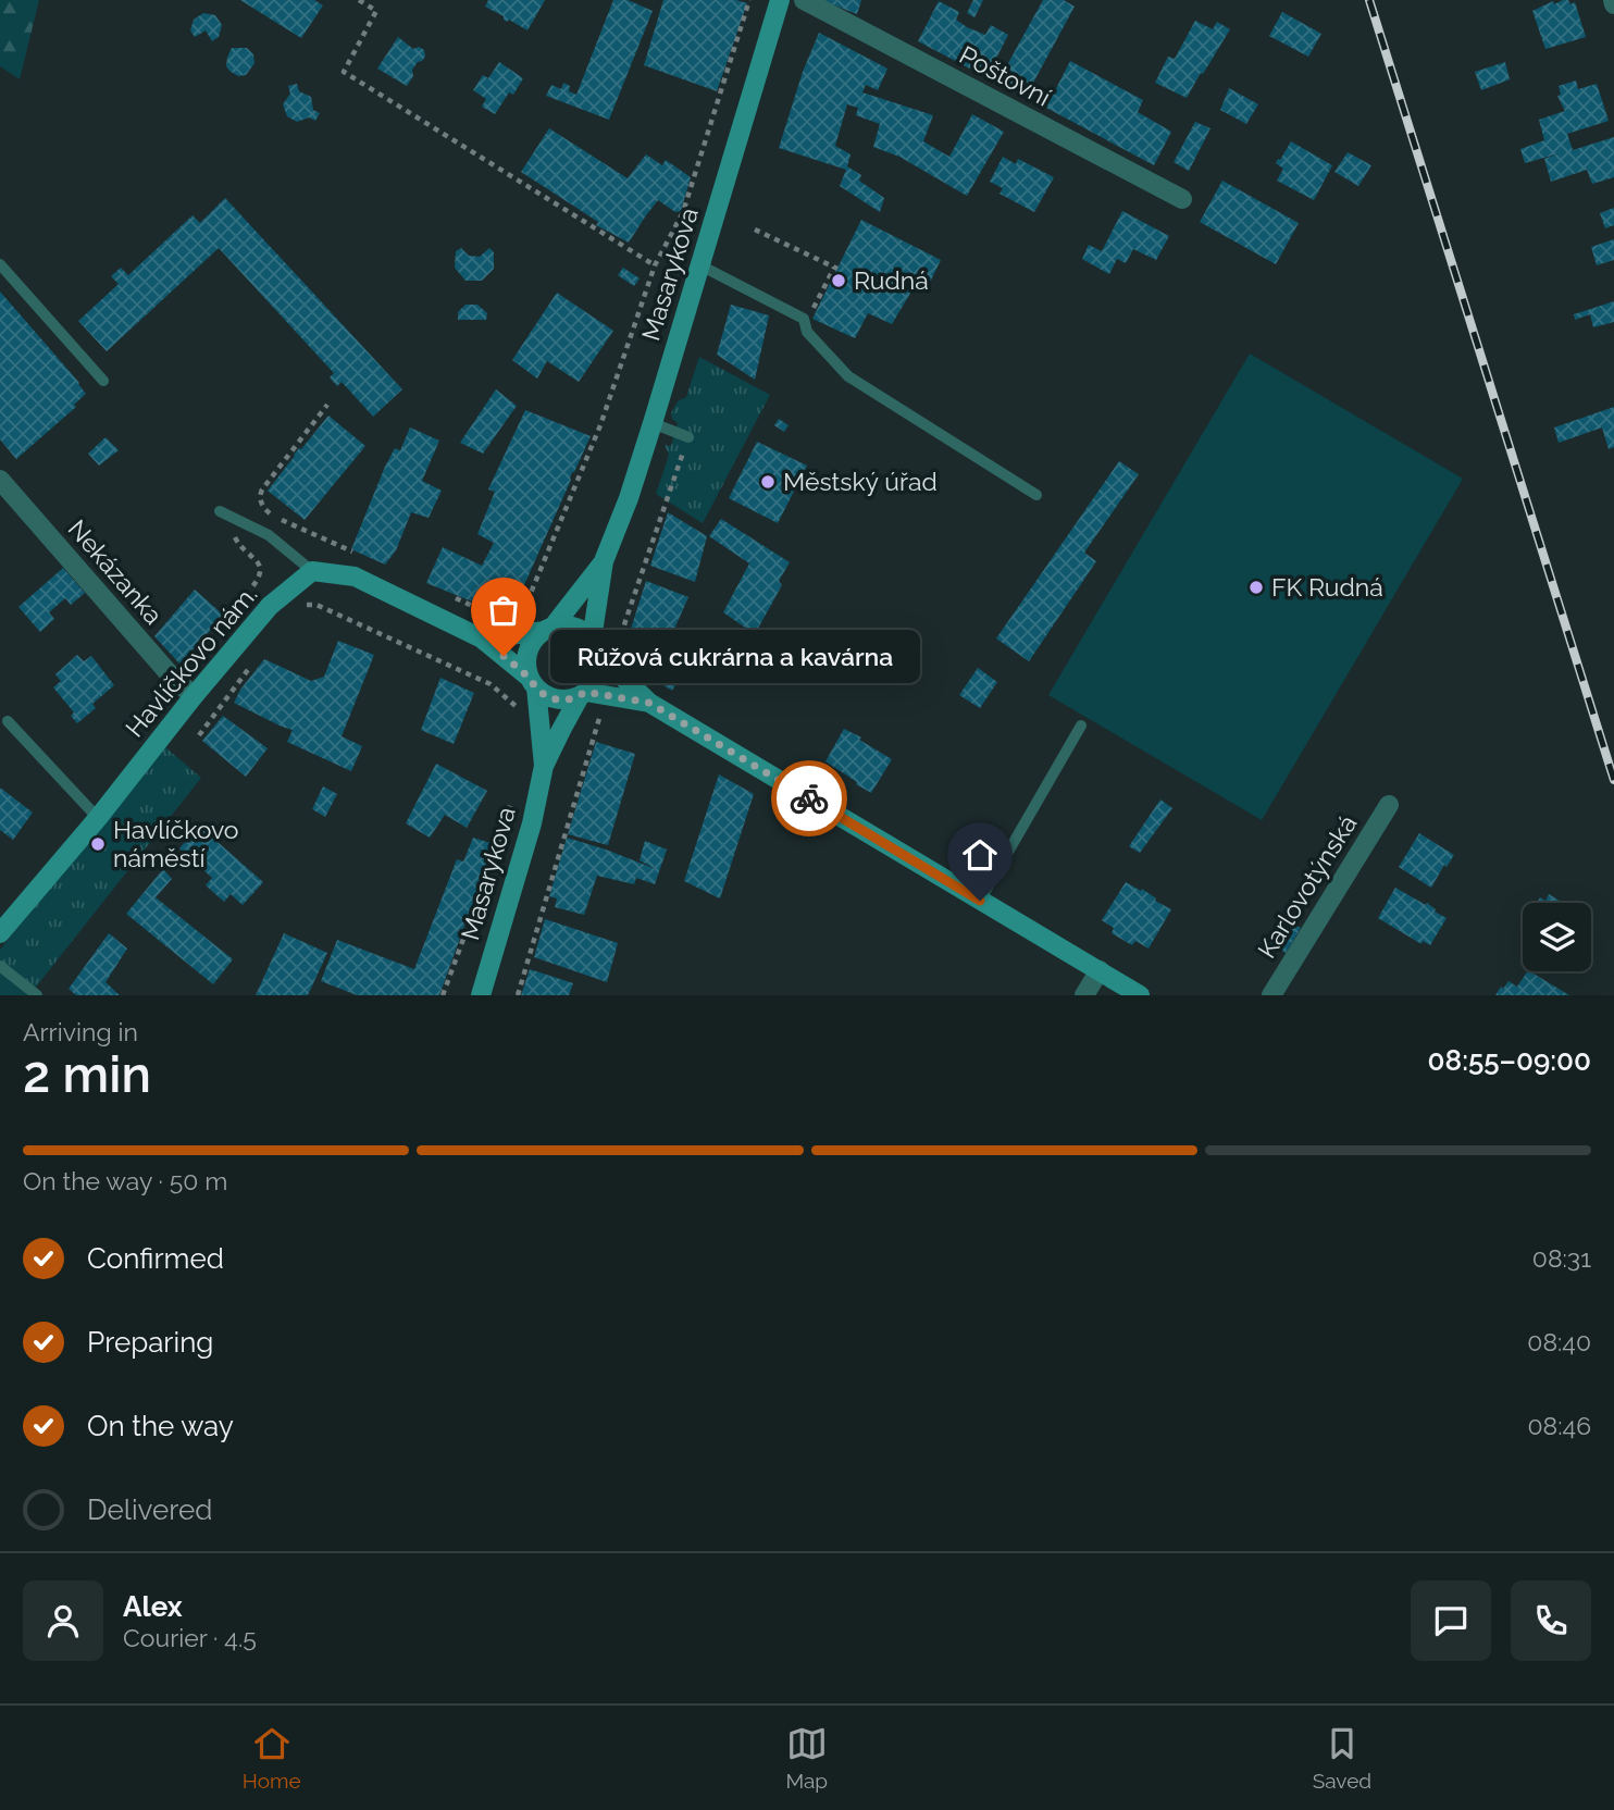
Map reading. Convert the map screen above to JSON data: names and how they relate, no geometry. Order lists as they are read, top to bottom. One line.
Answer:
{"streets":{"street":["Poštovní","Masarykova","Nekázanka","Havlíčkovo nám.","Karlovotýnská"]},"crossings":[["Nekázanka","Havlíčkovo nám."]],"places":["Rudná","Městský úřad","FK Rudná","Růžová cukrárna a kavárna","Havlíčkovo náměstí"],"page":{"bubble":"Růžová cukrárna a kavárna","heading":["2 min","Arriving in","08:55–09:00"],"panel":["Alex","Courier · 4.5"],"bar":"On the way · 50 m","list":[["Confirmed","08:31"],["Preparing","08:40"],["On the way","08:46"],"Delivered"],"tabs":["Home","Map","Saved"]}}
